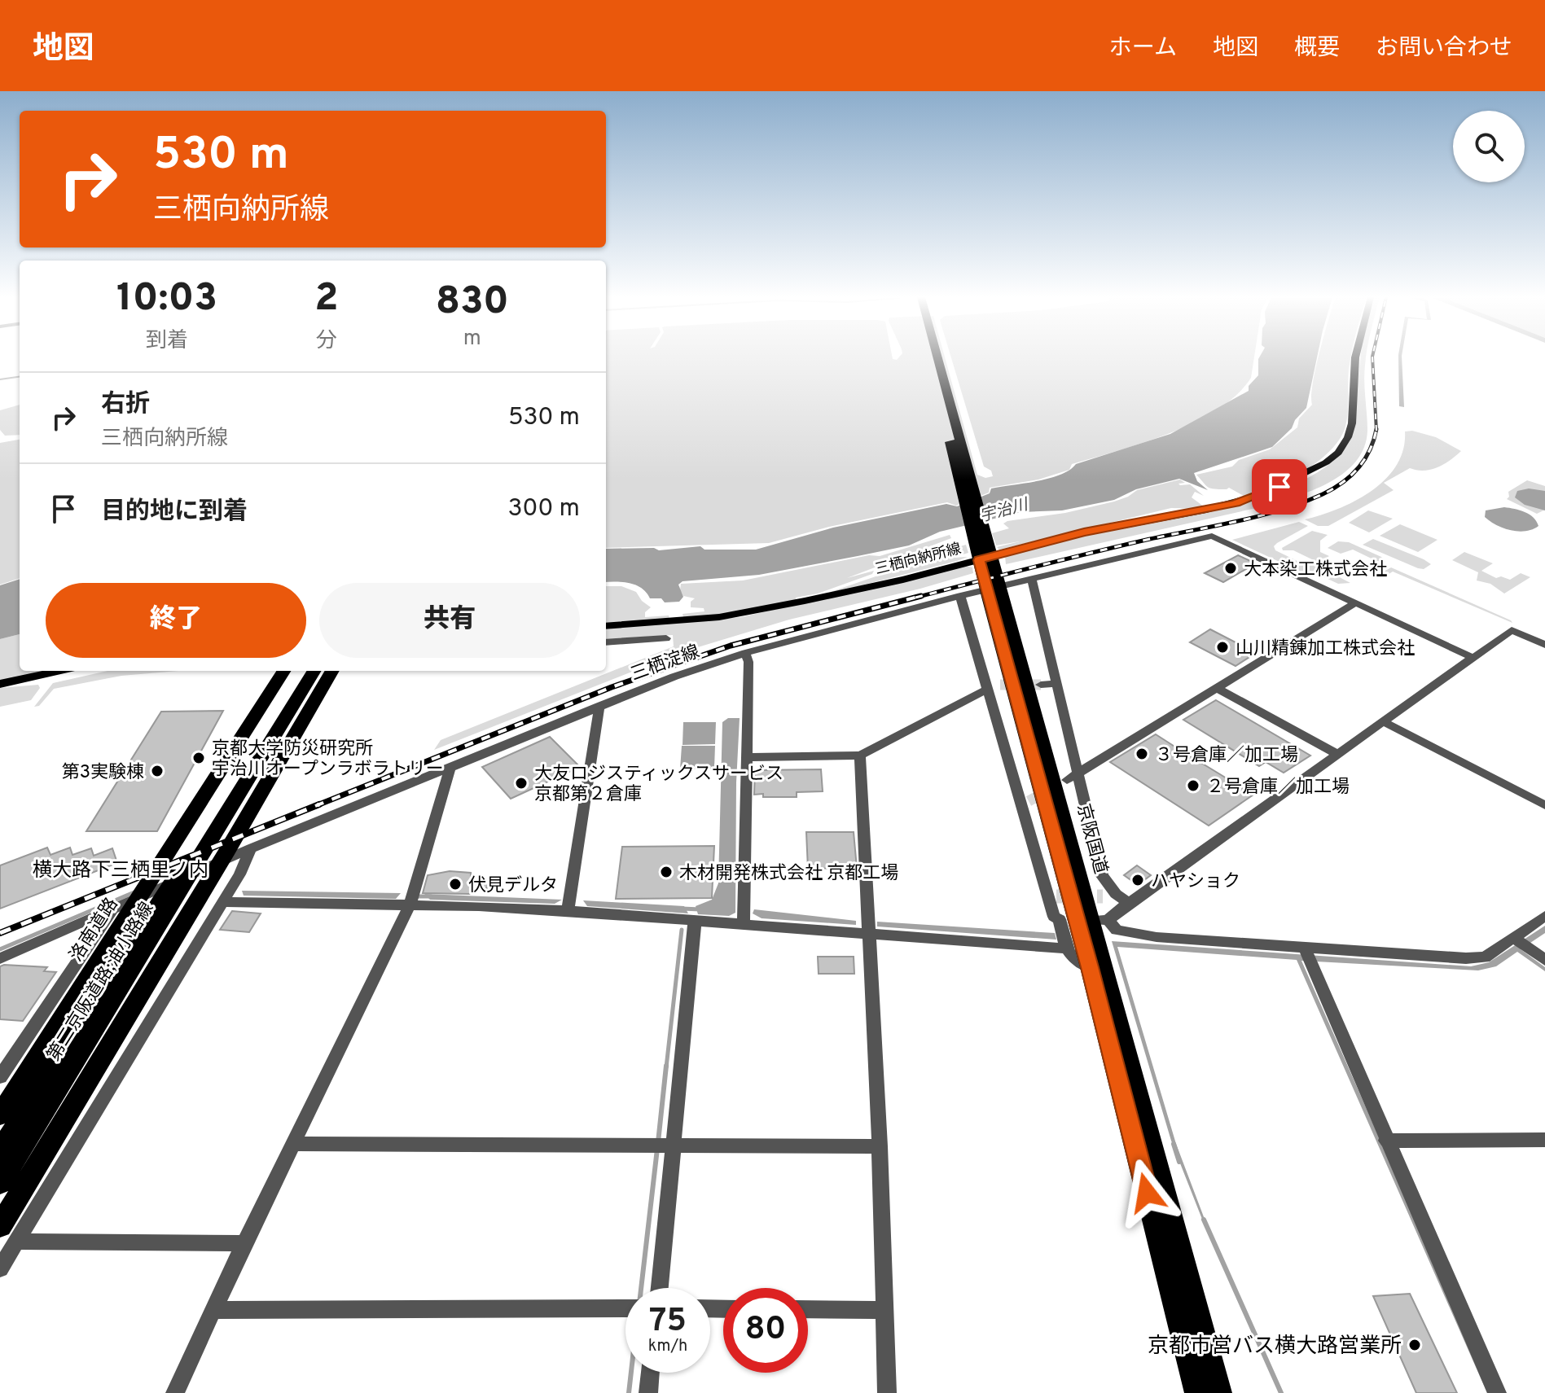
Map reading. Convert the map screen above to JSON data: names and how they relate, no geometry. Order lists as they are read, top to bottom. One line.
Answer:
{"streets":{"highway":["京阪国道","洛南道路","第二京阪道路;油小路線"],"main road":["三栖向納所線"],"street":["三栖淀線"]},"crossings":[["三栖向納所線","京阪国道"]],"districts":["横大路下三栖里ノ内"],"water":["宇治川"],"places":["大本染工株式会社","山川精錬加工株式会社","３号倉庫／加工場","京都大学防災研究所 宇治川オープンラボラトリー","第3実験棟","大友ロジスティックスサービス 京都第２倉庫","２号倉庫／加工場","木材開発株式会社 京都工場","ハヤショク","伏見デルタ","京都市営バス横大路営業所"],"page":{"header":"地図","nav":["ホーム","地図","概要","お問い合わせ"],"turn":["530 m","三栖向納所線"],"eta":["10:03","到着","2","分","830","m"],"list":[{"name":"右折","note":"三栖向納所線","value":"530 m"},{"name":"目的地に到着","value":"300 m"}],"buttons":["終了","共有"],"speed":"75 km/h","limit":"80"}}
